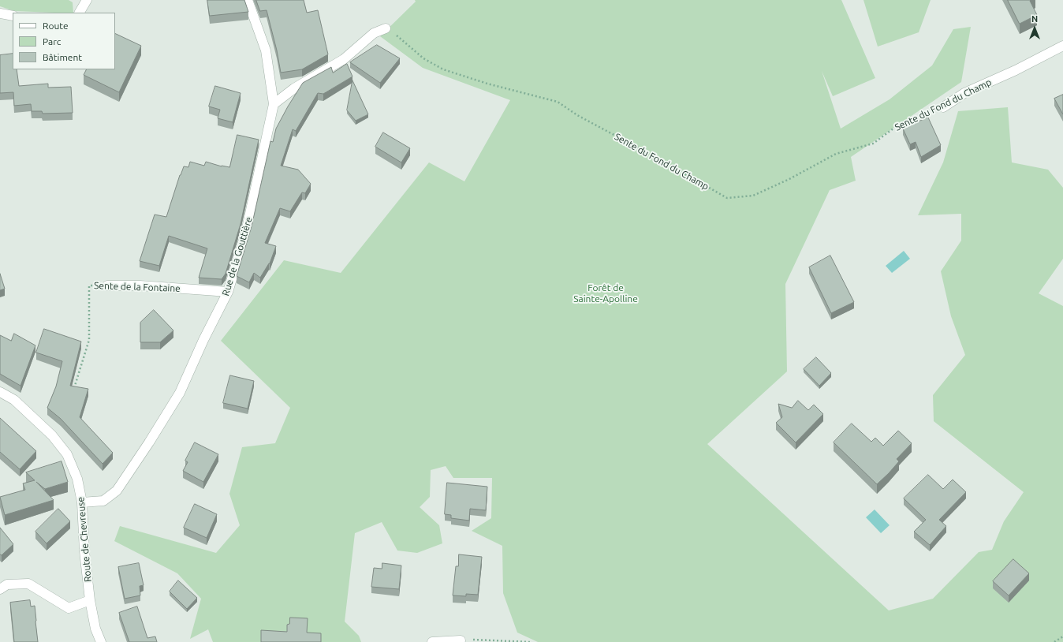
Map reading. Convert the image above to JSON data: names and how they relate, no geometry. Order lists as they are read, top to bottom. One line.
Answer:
{"streets":{"street":["Sente du Fond du Champ","Rue de la Gouttière","Sente de la Fontaine","Route de Chevreuse"]},"crossings":[["Rue de la Gouttière","Sente de la Fontaine"],["Rue de la Gouttière","Route de Chevreuse"]],"parks":["Forêt de Sainte-Apolline"],"legend":["Route","Parc","Bâtiment"],"north":"top"}
